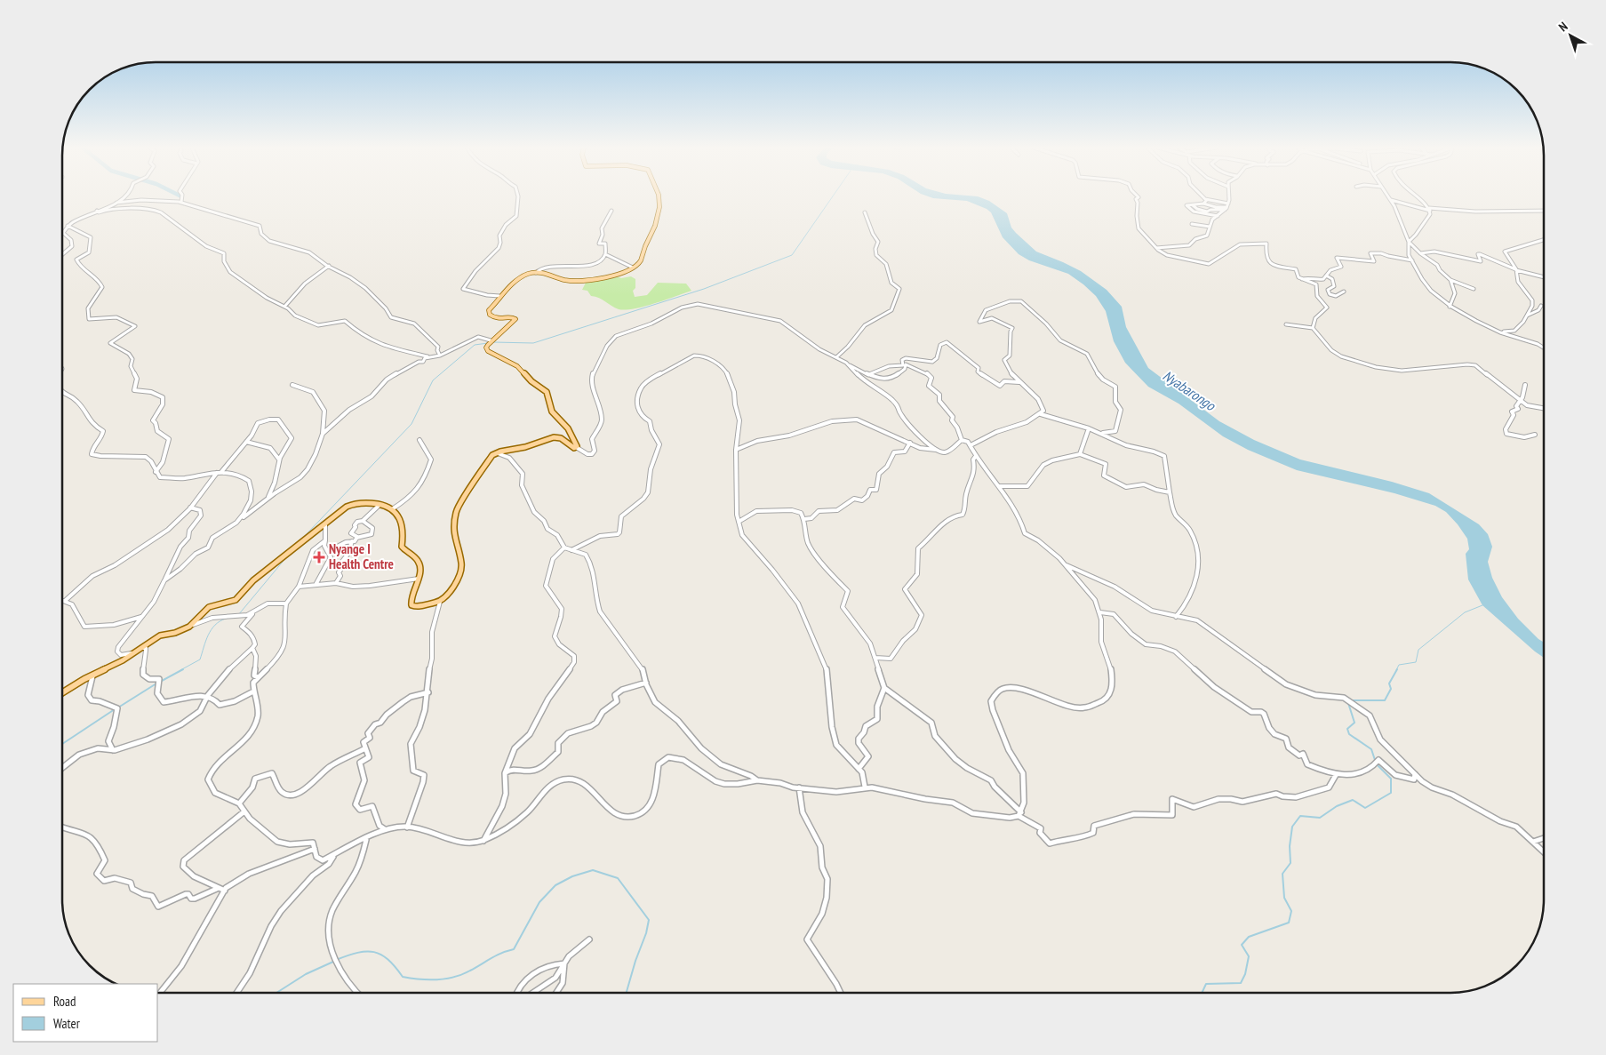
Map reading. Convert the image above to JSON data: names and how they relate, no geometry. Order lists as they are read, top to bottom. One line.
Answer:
{"water":["Nyabarongo"],"places":{"health":["Nyange I Health Centre"]},"legend":["Road","Water"],"north":"top left"}
